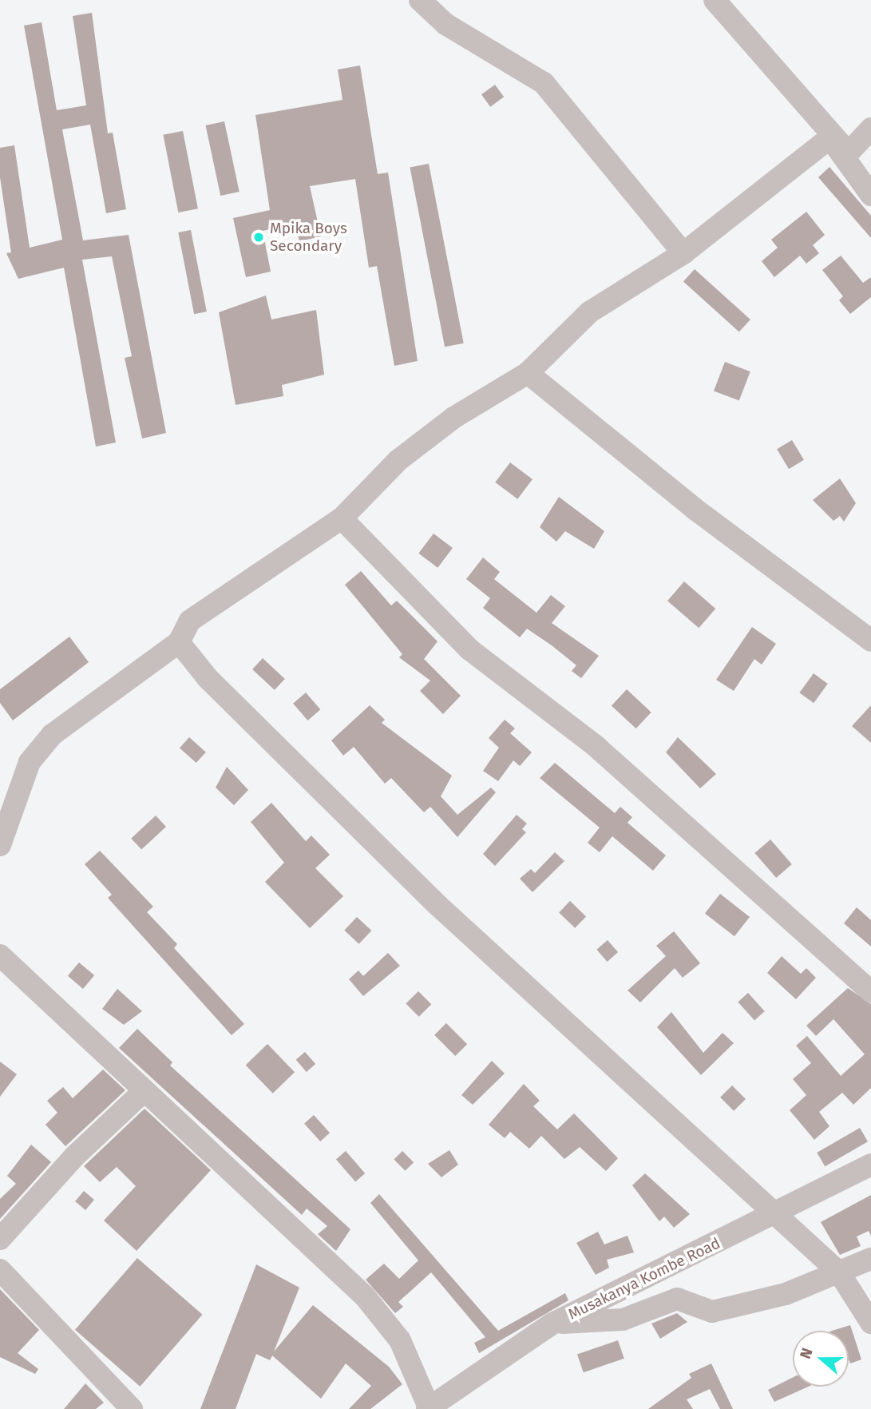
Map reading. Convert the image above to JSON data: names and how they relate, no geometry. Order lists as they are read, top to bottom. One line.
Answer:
{"streets":{"street":["Musakanya Kombe Road"]},"places":["Mpika Boys Secondary"],"north":"left"}
